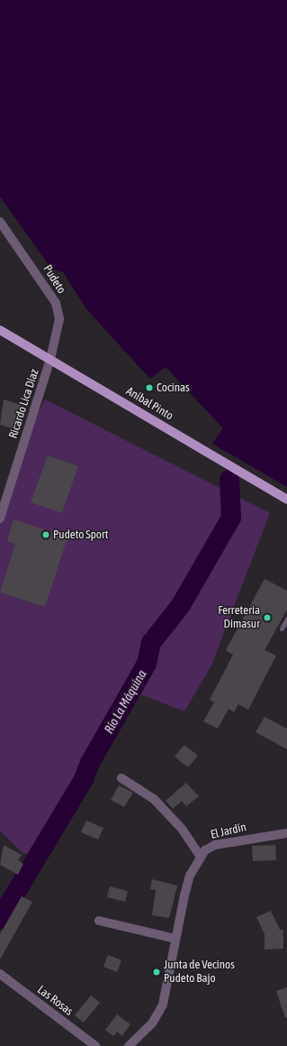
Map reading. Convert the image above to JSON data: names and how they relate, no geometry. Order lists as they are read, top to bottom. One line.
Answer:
{"streets":{"main road":["Aníbal Pinto"],"street":["Pudeto","Ricardo Lica Díaz","El Jardín","Las Rosas"]},"crossings":[["Pudeto","Ricardo Lica Díaz"],["Pudeto","Aníbal Pinto"],["Ricardo Lica Díaz","Aníbal Pinto"]],"water":["Río La Máquina"],"places":["Cocinas","Pudeto Sport","Ferreteria Dimasur","Junta de Vecinos Pudeto Bajo"]}
